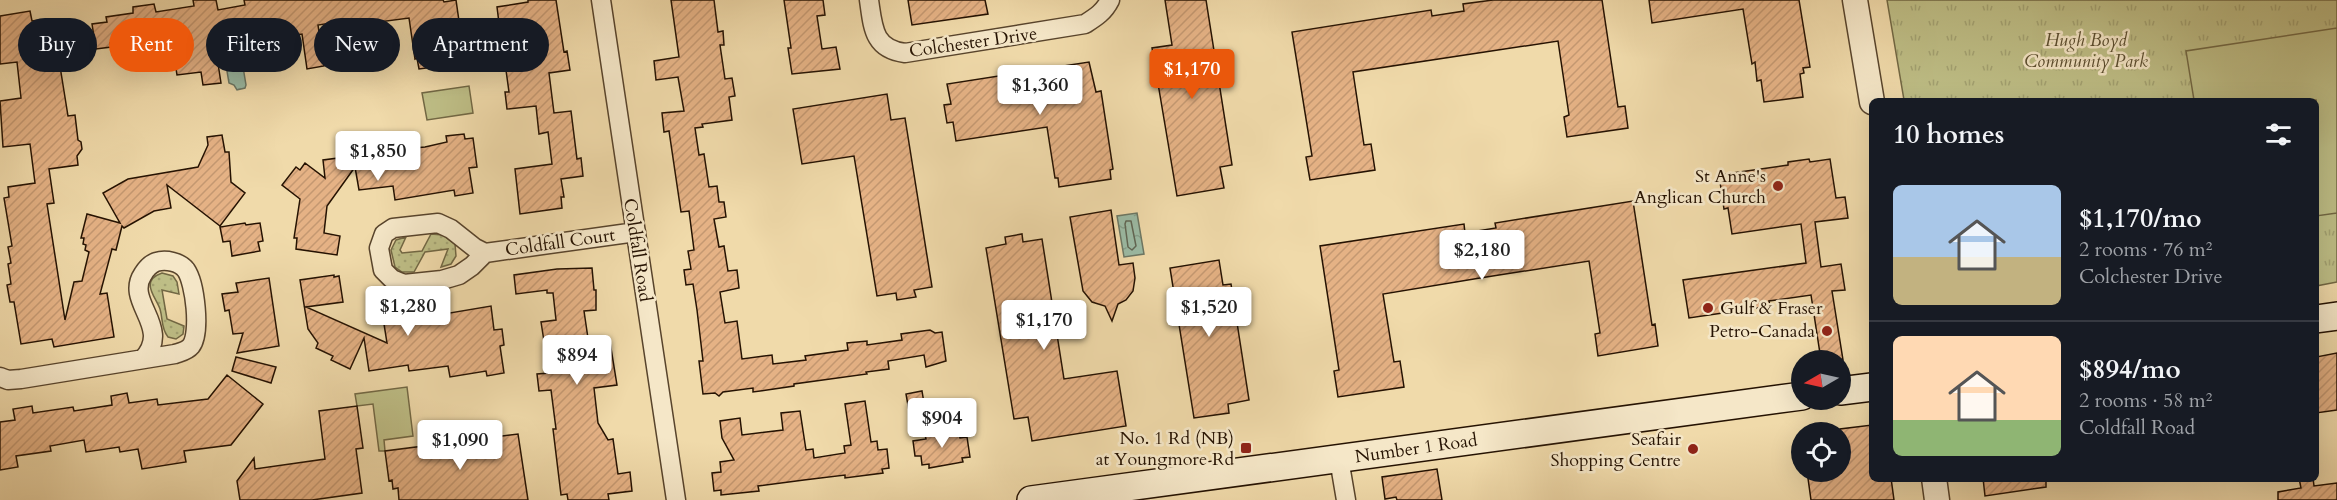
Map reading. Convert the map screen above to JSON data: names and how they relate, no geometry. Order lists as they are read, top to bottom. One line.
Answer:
{"streets":{"main road":["Number 1 Road"],"street":["Colchester Drive","Coldfall Court","Coldfall Road"]},"crossings":[["Coldfall Court","Coldfall Road"]],"parks":["Hugh Boyd Community Park"],"places":{"other":["St Anne's Anglican Church","Gulf & Fraser","Petro-Canada","Seafair Shopping Centre"],"transit":["No. 1 Rd (NB) at Youngmore Rd"]},"north":"left","page":{"chip":["Buy","Rent","Filters","New","Apartment"],"price":["$1,170","$1,360","$1,850","$2,180","$1,280","$1,520","$1,170","$894","$904","$1,090"],"heading":"10 homes","list":[{"name":"$1,170/mo","note":"2 rooms · 76 m² · Colchester Drive"},{"name":"$894/mo","note":"2 rooms · 58 m² · Coldfall Road"}]}}
